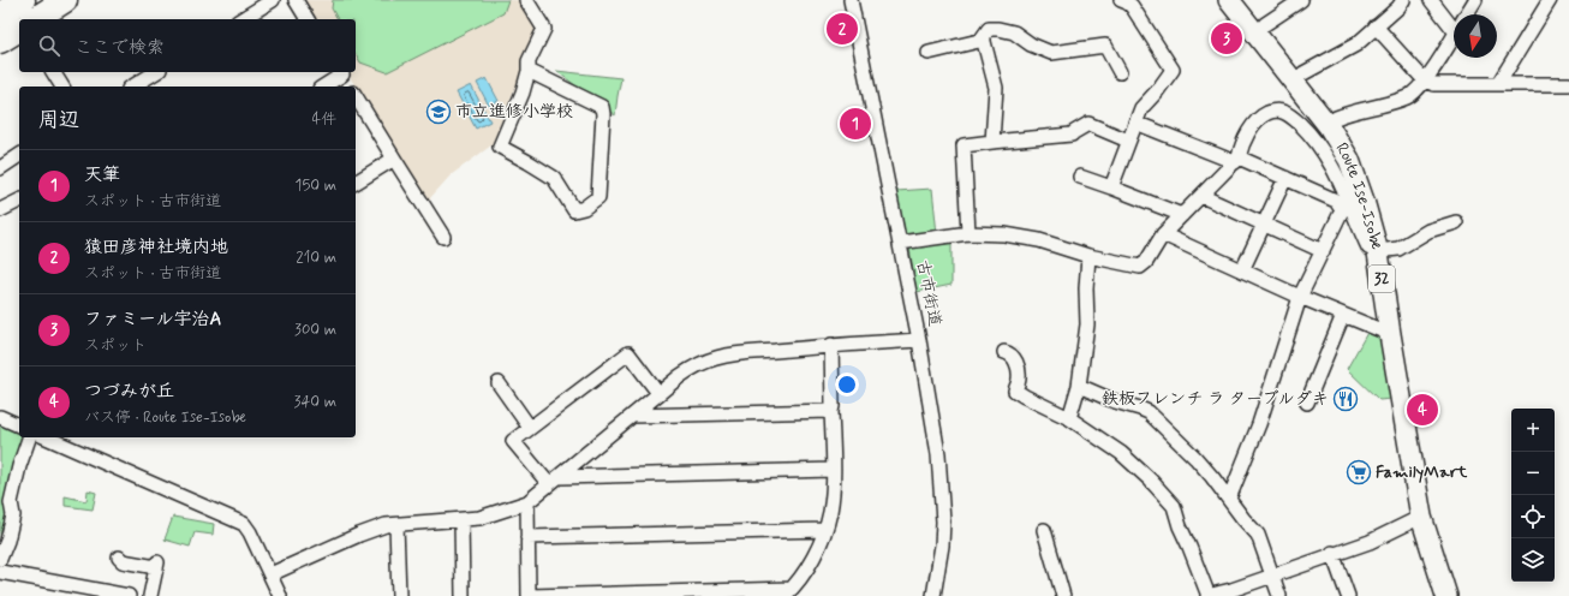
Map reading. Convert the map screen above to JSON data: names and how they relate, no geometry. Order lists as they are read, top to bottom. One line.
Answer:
{"streets":{"main road":["Route Ise-Isobe","32"],"street":["古市街道"]},"places":{"school or university":["市立進修小学校"],"restaurant":["鉄板フレンチ ラ ターブルダキ"],"supermarket":["FamilyMart"]},"north":"bottom","page":{"pins":["2","3","1","4"],"search":"ここで検索","heading":["周辺","4件"],"list":[{"mark":"1","name":"天筆","note":"スポット · 古市街道","value":"150 m"},{"mark":"2","name":"猿田彦神社境内地","note":"スポット · 古市街道","value":"210 m"},{"mark":"3","name":"ファミール宇治A","note":"スポット","value":"300 m"},{"mark":"4","name":"つづみが丘","note":"バス停 · Route Ise-Isobe","value":"340 m"}],"map_buttons":["+","−"]}}
